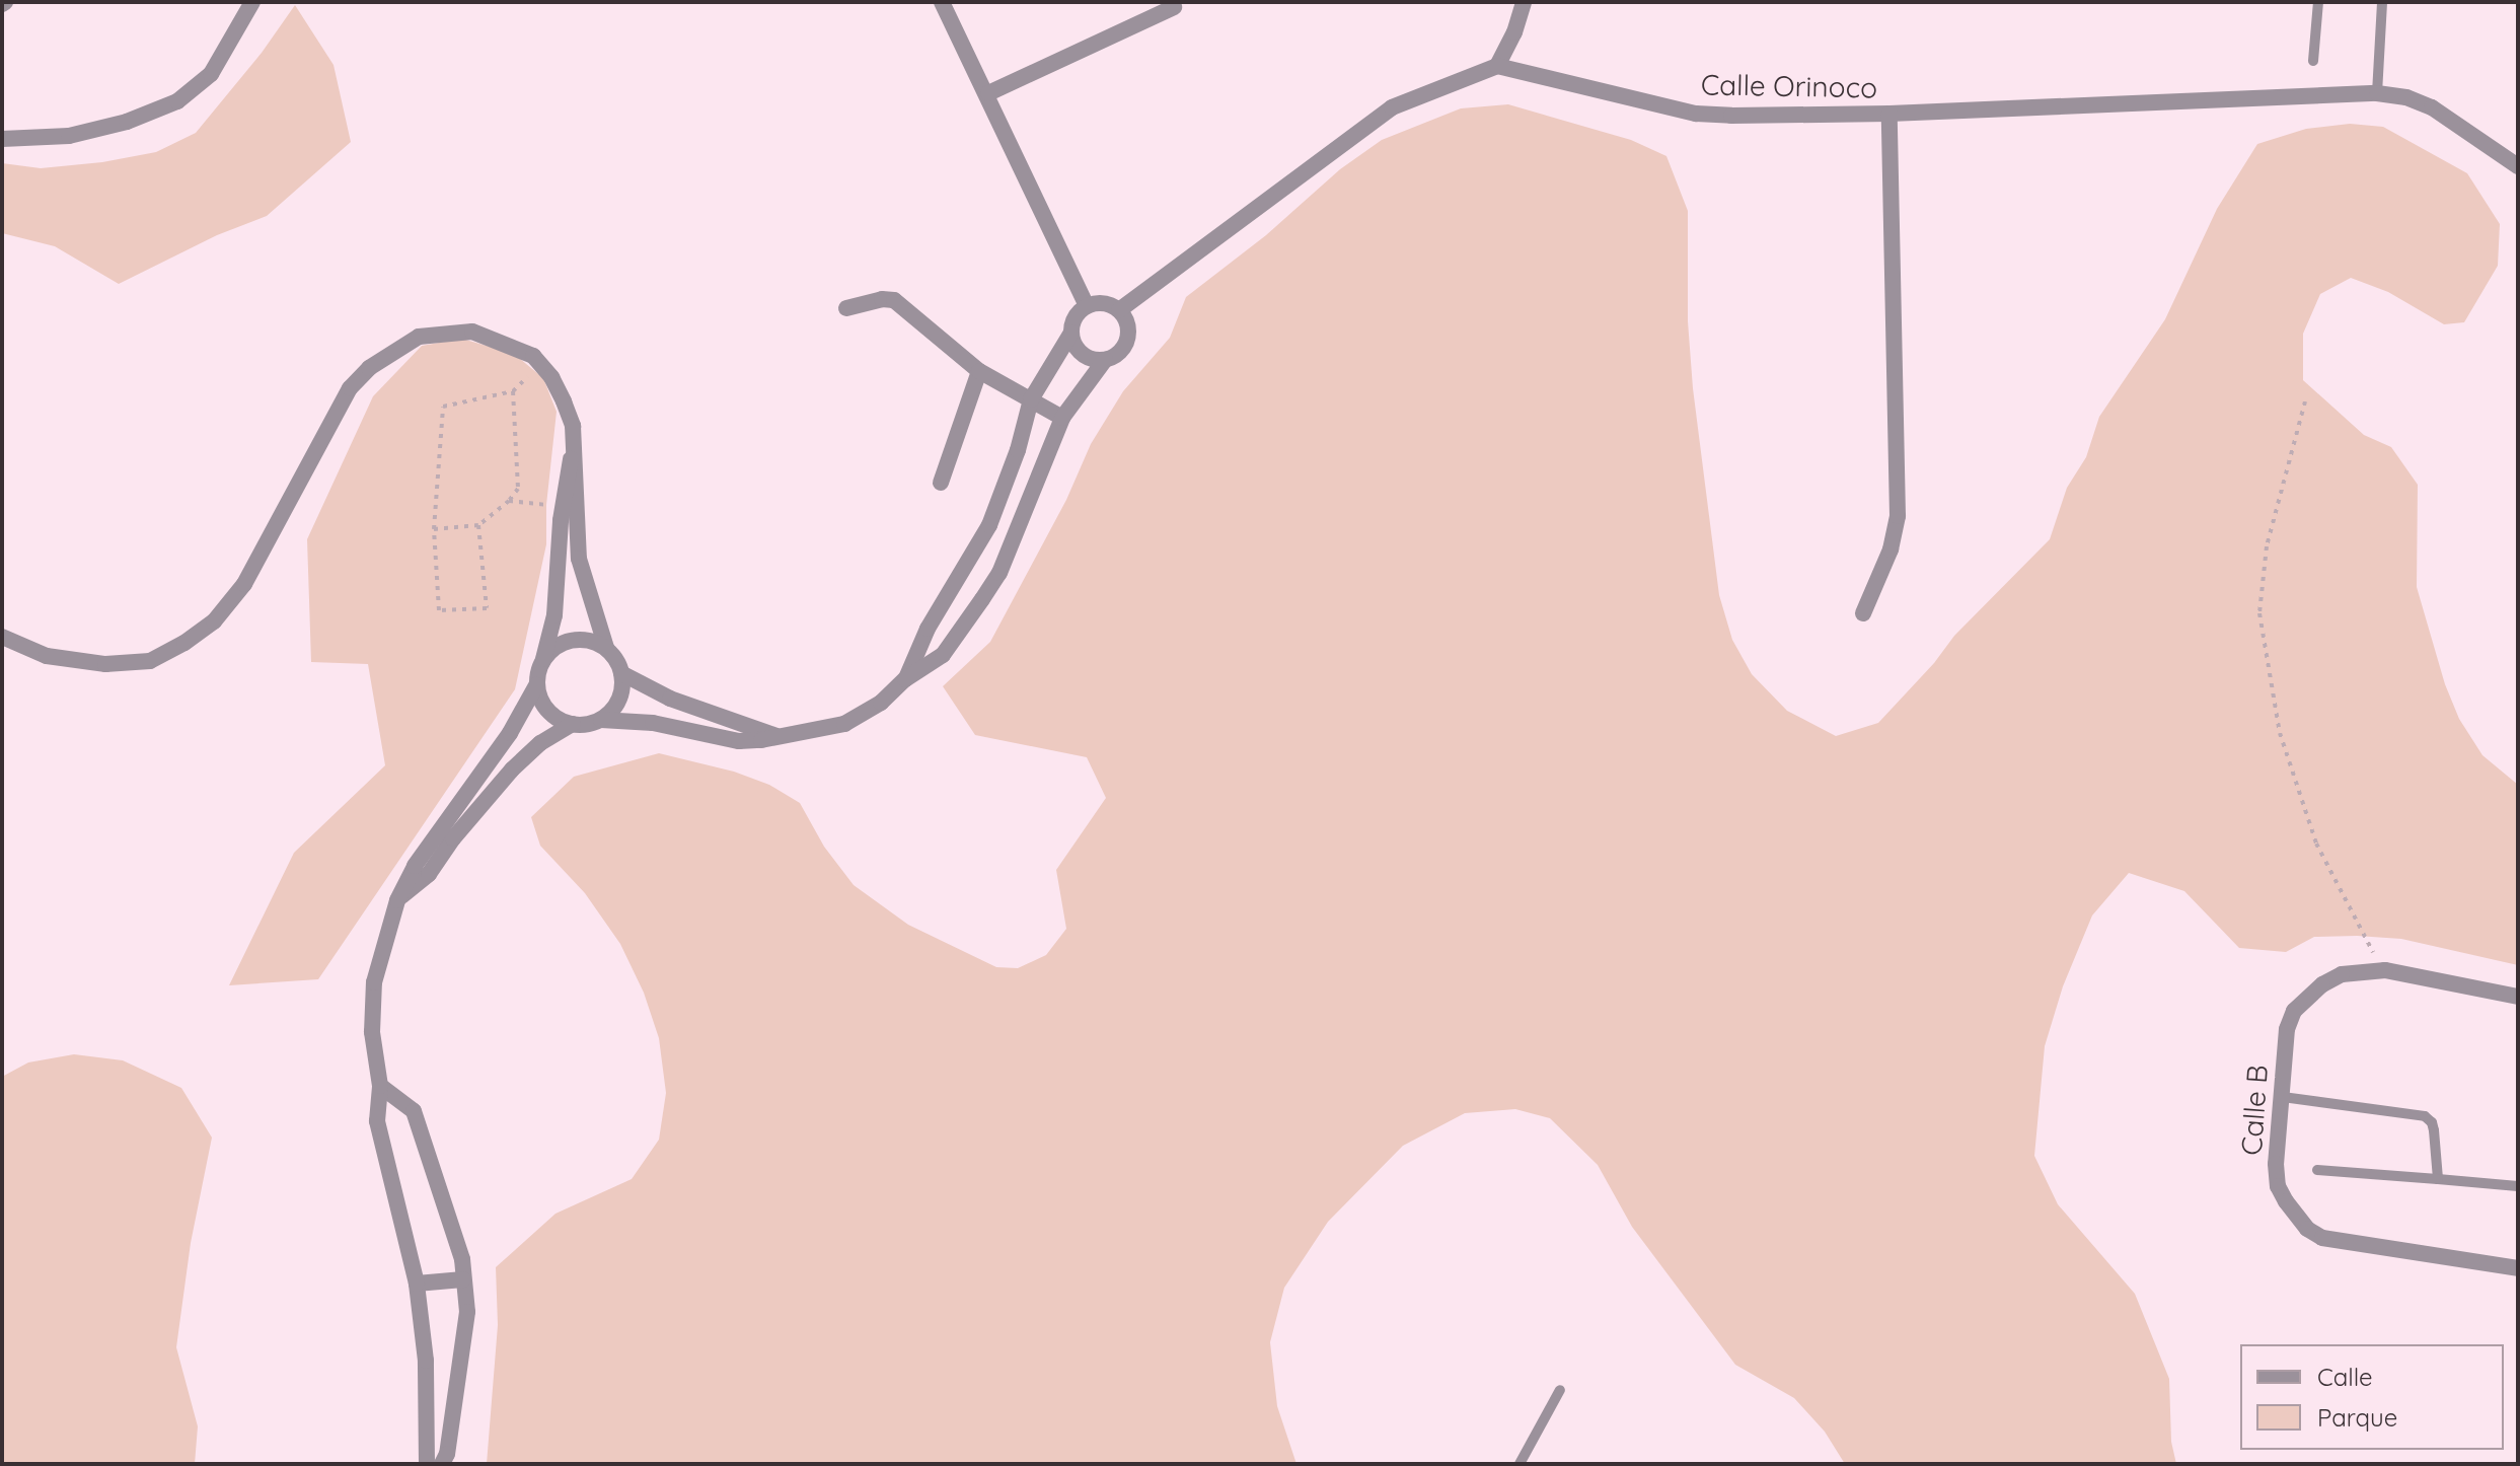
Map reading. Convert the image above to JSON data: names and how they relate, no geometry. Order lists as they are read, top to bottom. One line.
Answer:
{"streets":{"street":["Calle Orinoco","Calle B"]},"legend":["Calle","Parque"]}
